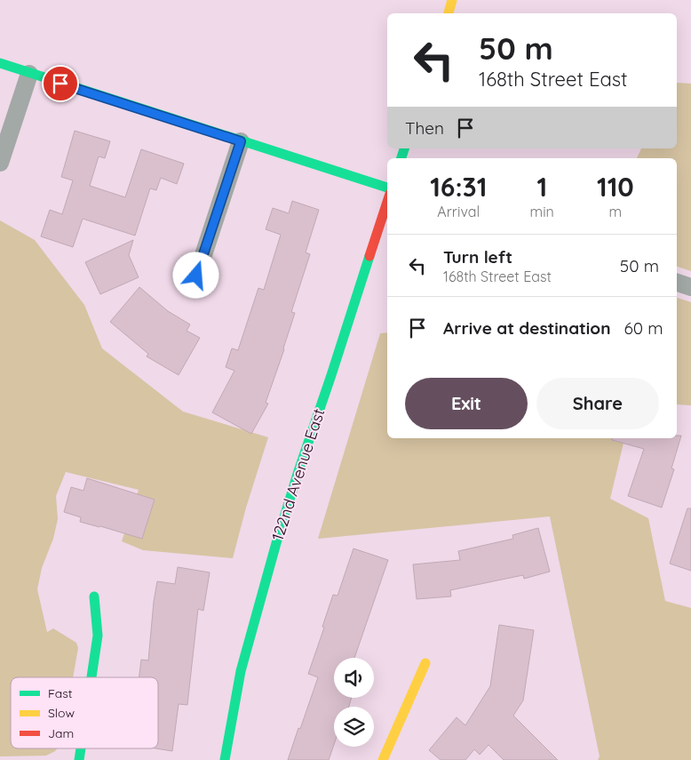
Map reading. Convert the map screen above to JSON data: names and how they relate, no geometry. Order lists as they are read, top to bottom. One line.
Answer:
{"streets":{"street":["122nd Avenue East"]},"legend":["Fast","Slow","Jam"],"page":{"turn":["50 m","168th Street East"],"then":"Then","eta":["16:31","Arrival","1","min","110","m"],"list":[{"name":"Turn left","note":"168th Street East","value":"50 m"},{"name":"Arrive at destination","value":"60 m"}],"buttons":["Exit","Share"]}}
